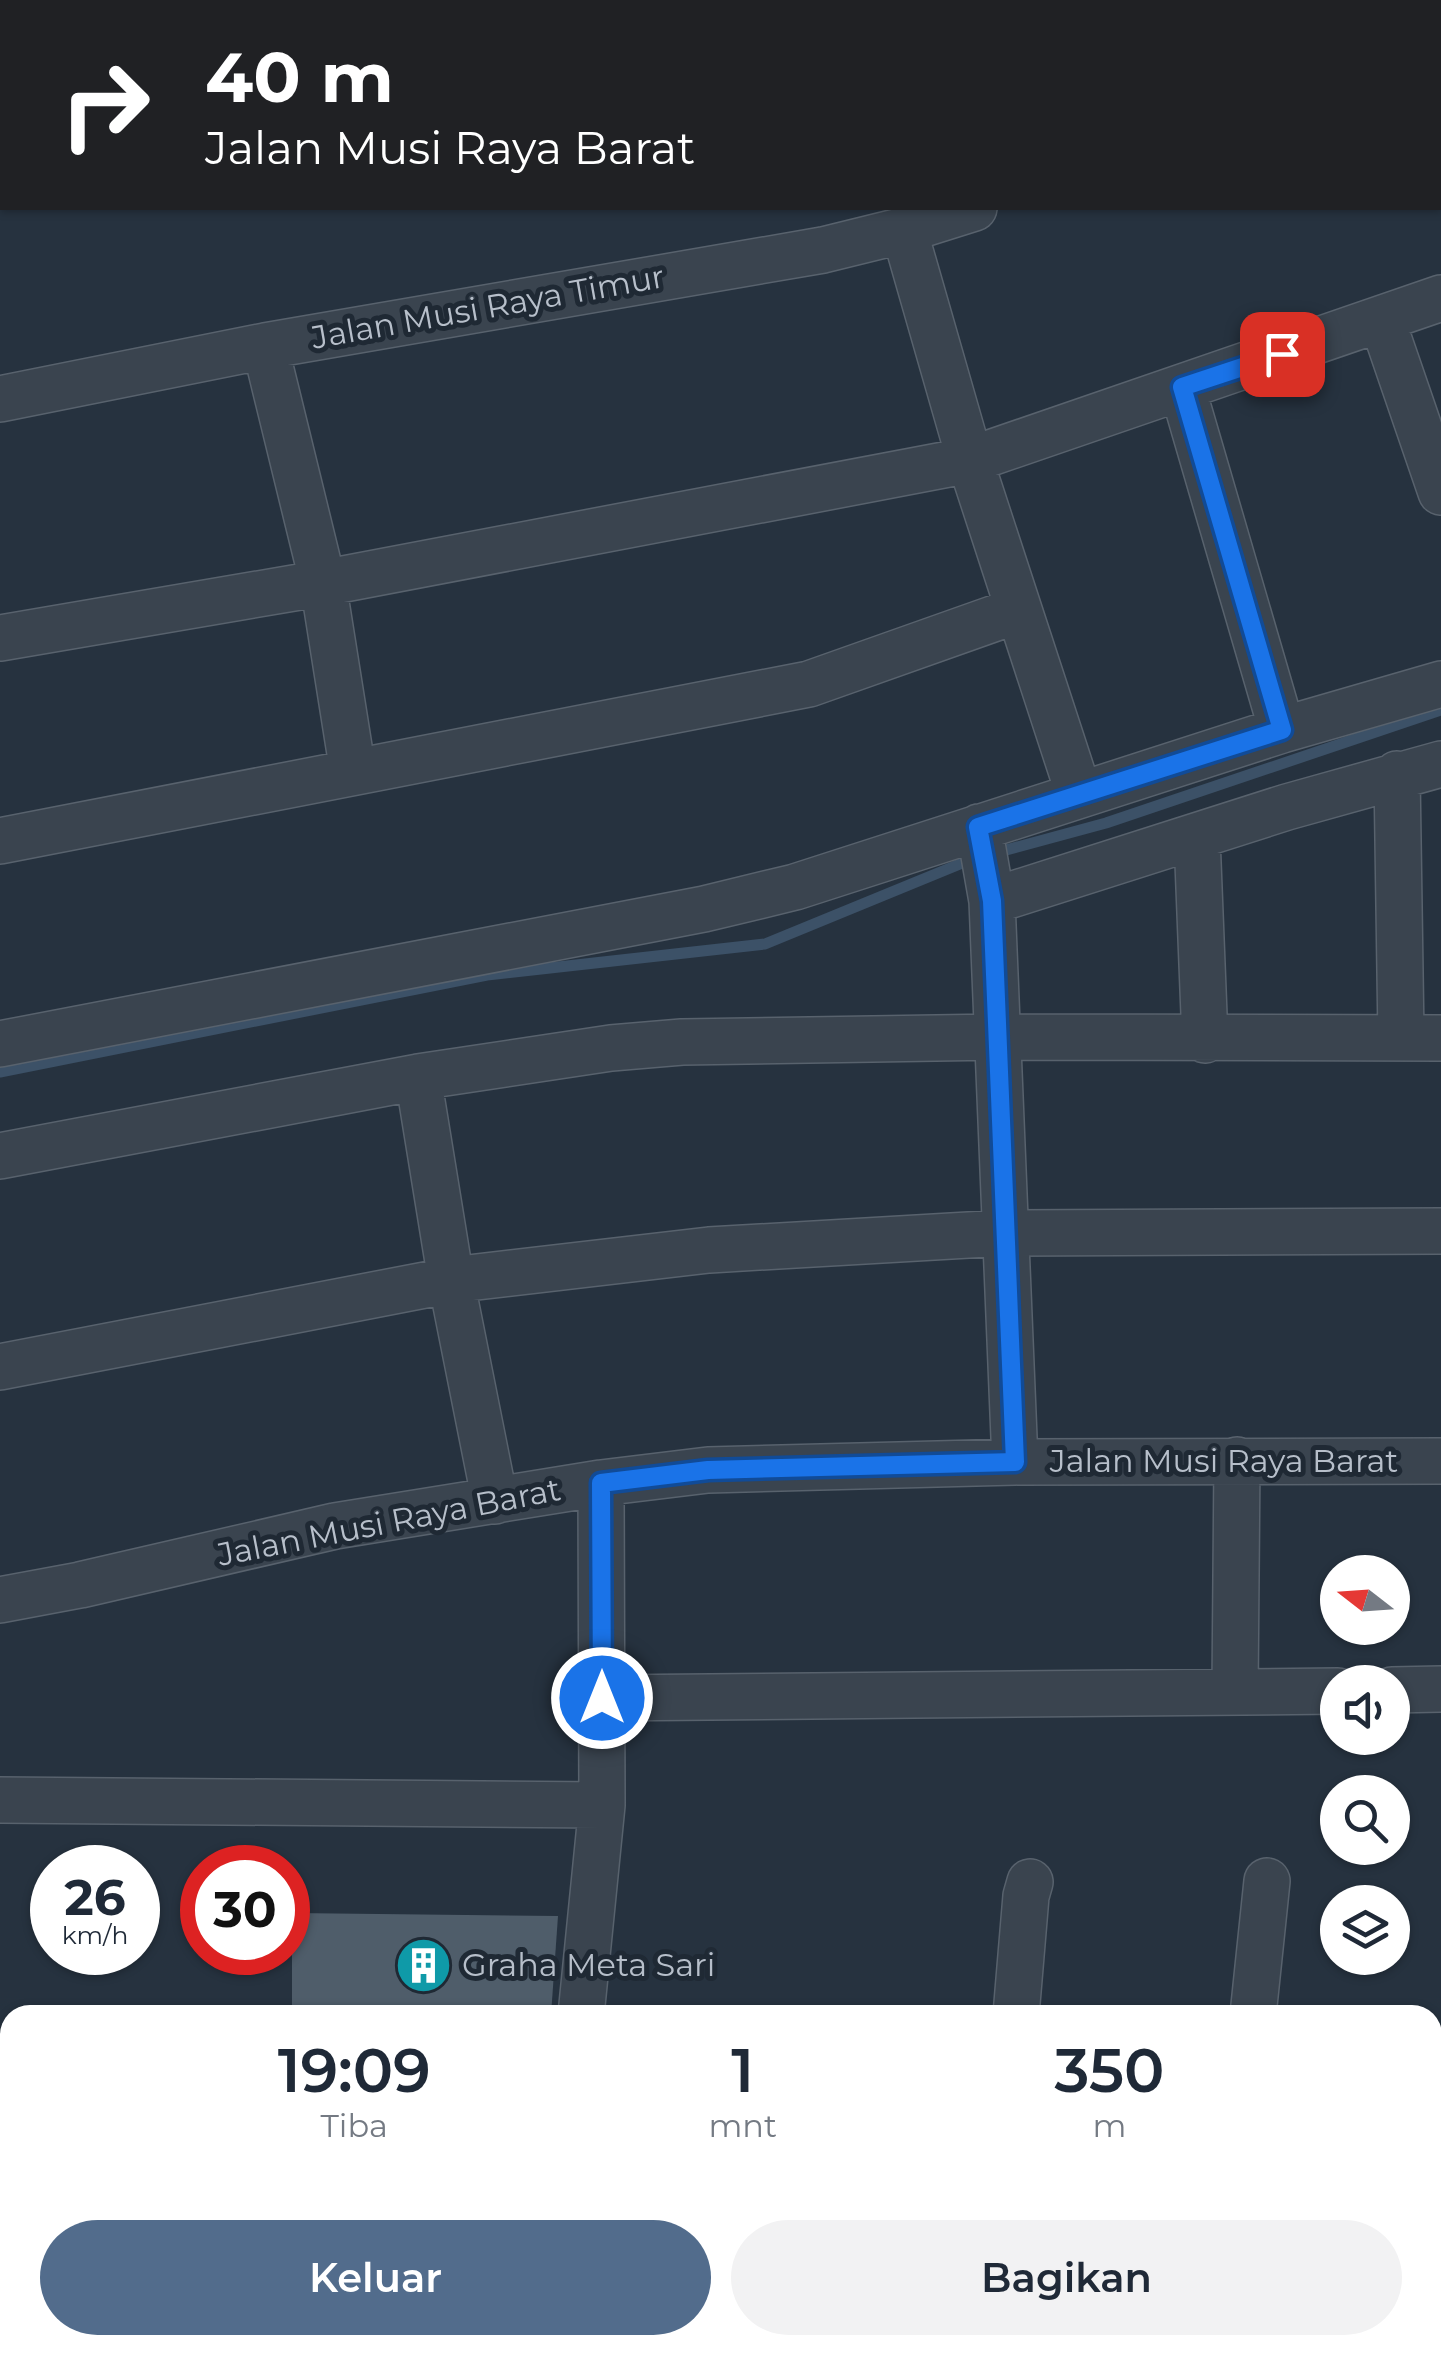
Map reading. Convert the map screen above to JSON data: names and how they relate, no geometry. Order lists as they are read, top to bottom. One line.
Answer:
{"streets":{"street":["Jalan Musi Raya Timur","Jalan Musi Raya Barat"]},"places":{"building":["Graha Meta Sari"]},"north":"left","page":{"turn":["40 m","Jalan Musi Raya Barat"],"speed":"26 km/h","limit":"30","eta":["19:09","Tiba","1","mnt","350","m"],"buttons":["Keluar","Bagikan"]}}
